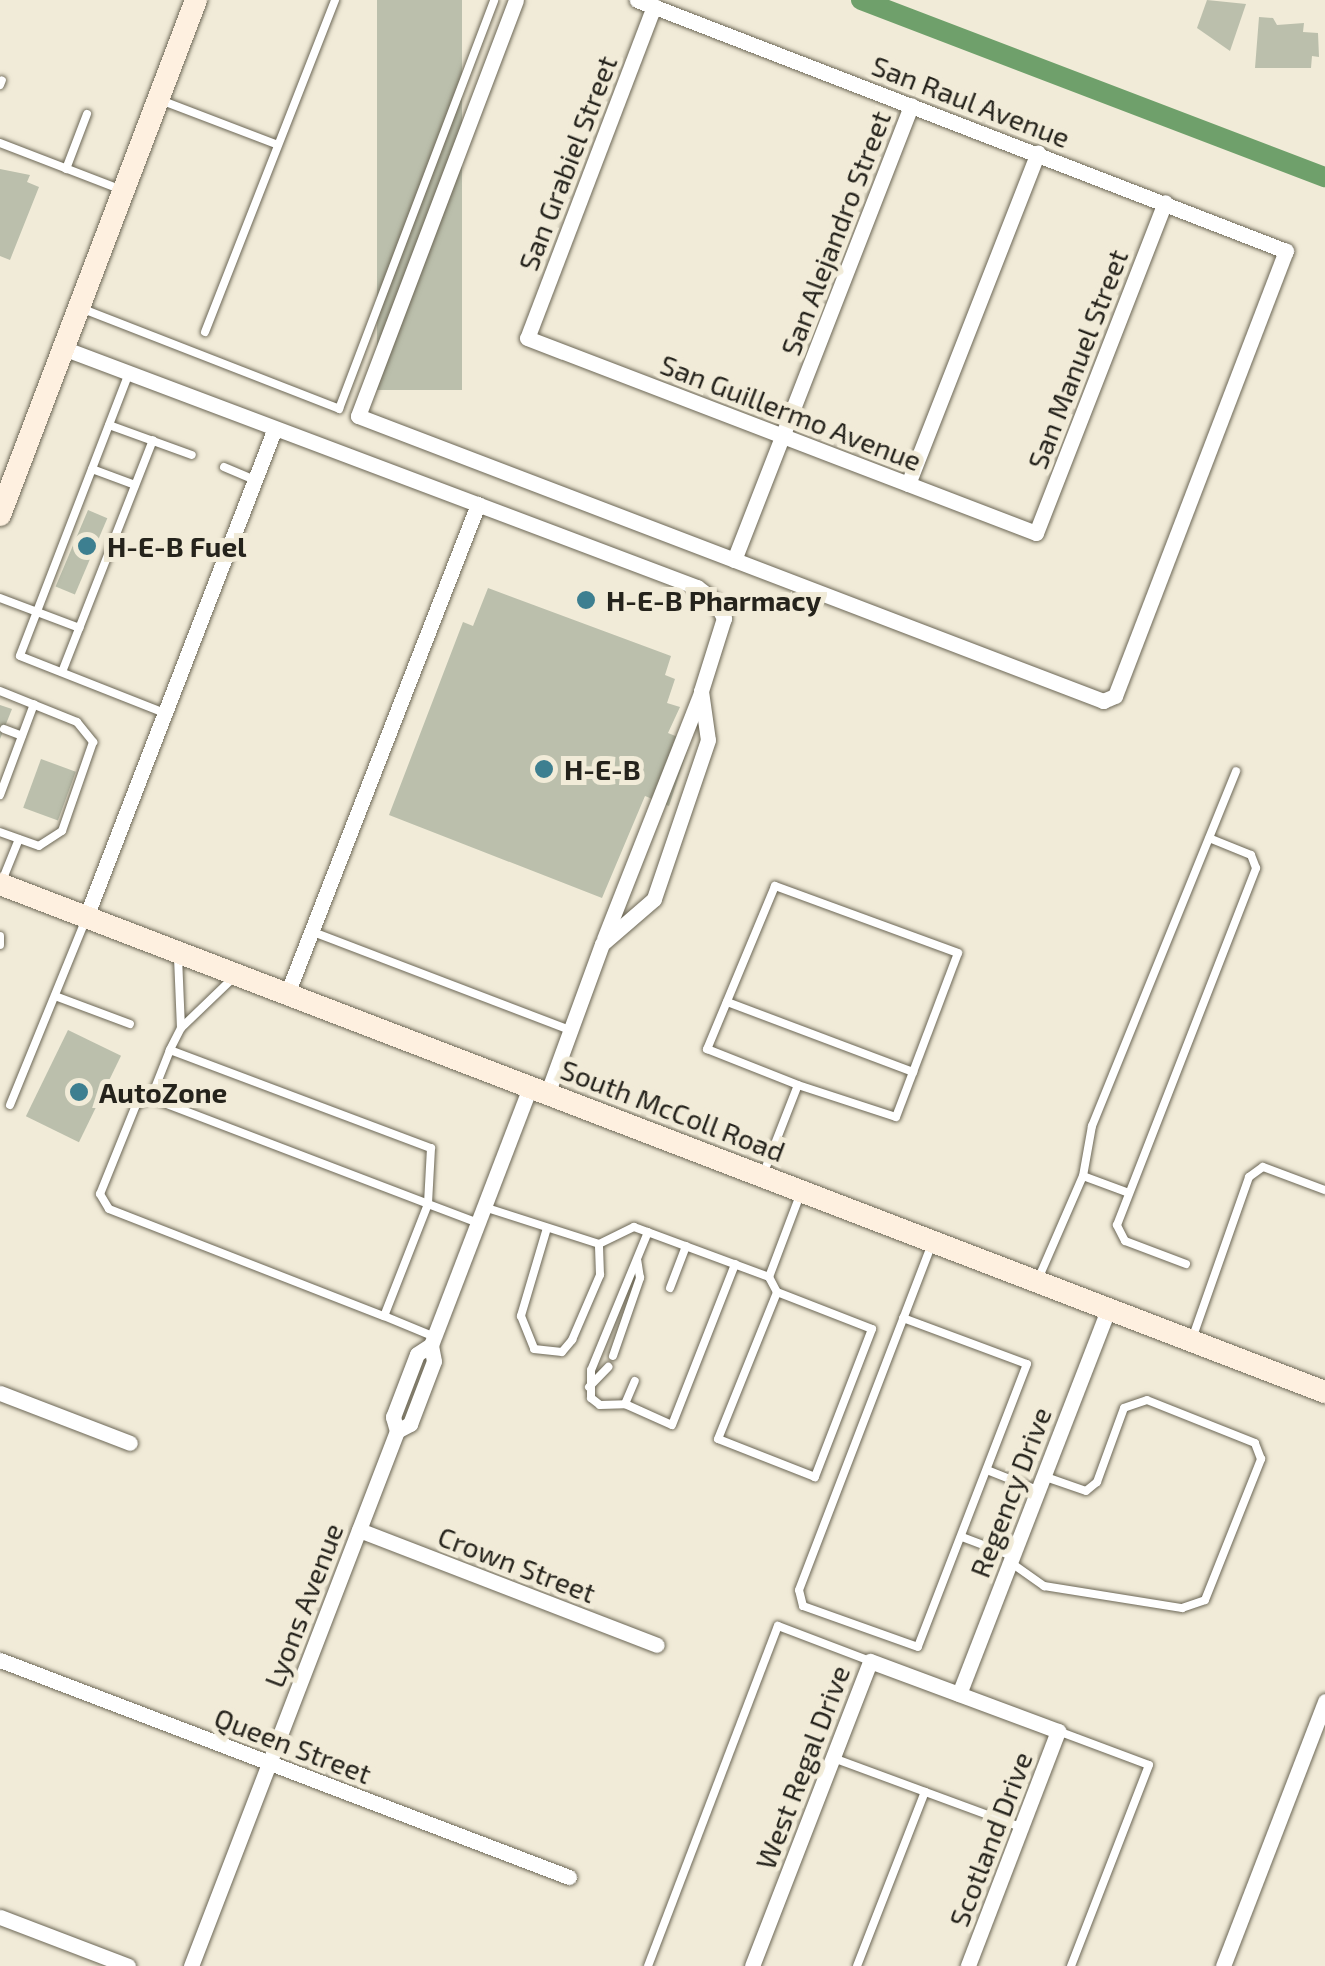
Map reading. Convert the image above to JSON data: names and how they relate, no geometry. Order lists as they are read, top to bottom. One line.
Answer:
{"streets":{"main road":["South McColl Road"],"street":["San Raul Avenue","San Grabiel Street","San Alejandro Street","San Manuel Street","San Guillermo Avenue","Regency Drive","Crown Street","Lyons Avenue","Queen Street","West Regal Drive","Scotland Drive"]},"crossings":[["San Raul Avenue","San Grabiel Street"],["San Raul Avenue","San Alejandro Street"],["San Raul Avenue","San Manuel Street"],["San Grabiel Street","San Guillermo Avenue"],["San Alejandro Street","San Guillermo Avenue"],["San Manuel Street","San Guillermo Avenue"],["South McColl Road","Regency Drive"],["South McColl Road","Lyons Avenue"],["Regency Drive","West Regal Drive"],["Crown Street","Lyons Avenue"],["Lyons Avenue","Queen Street"],["West Regal Drive","Scotland Drive"]],"places":["H-E-B Fuel","H-E-B Pharmacy","H-E-B","AutoZone"]}
